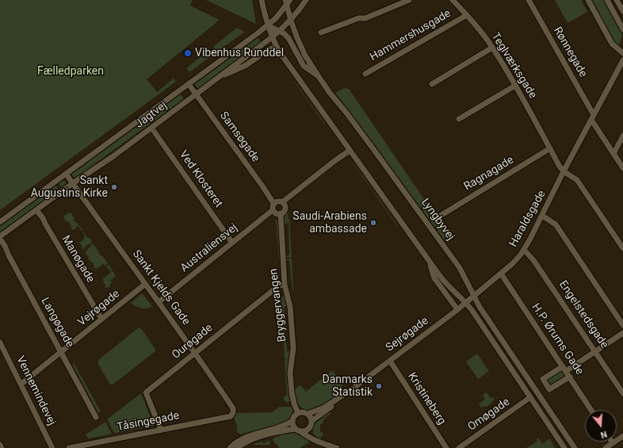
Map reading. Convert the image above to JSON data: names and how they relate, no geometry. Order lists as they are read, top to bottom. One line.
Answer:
{"streets":{"street":["Hammershusgade","Rønnegade","Teglværksgade","Jagtvej","Samsøgade","Ragnagade","Ved Klosteret","Haraldsgade","Lyngbyvej","Australiensvej","Manøgade","Sankt Kjelds Gade","Bryggervangen","Vejrøgade","Engelstedsgade","Langøgade","Sejrøgade","H.P. Ørums Gade","Ourøgade","Vennemindevej","Kristineberg","Omøgade","Tåsingegade"]},"crossings":[["Hammershusgade","Teglværksgade"],["Rønnegade","Haraldsgade"],["Teglværksgade","Ragnagade"],["Jagtvej","Samsøgade"],["Jagtvej","Ved Klosteret"],["Jagtvej","Lyngbyvej"],["Jagtvej","Manøgade"],["Jagtvej","Sankt Kjelds Gade"],["Jagtvej","Langøgade"],["Samsøgade","Australiensvej"],["Samsøgade","Bryggervangen"],["Ved Klosteret","Australiensvej"],["Haraldsgade","Lyngbyvej"],["Haraldsgade","Engelstedsgade"],["Haraldsgade","Sejrøgade"],["Haraldsgade","H.P. Ørums Gade"],["Lyngbyvej","Sejrøgade"],["Australiensvej","Sankt Kjelds Gade"],["Australiensvej","Bryggervangen"],["Manøgade","Vejrøgade"],["Sankt Kjelds Gade","Vejrøgade"],["Sankt Kjelds Gade","Ourøgade"],["Sankt Kjelds Gade","Tåsingegade"],["Bryggervangen","Sejrøgade"],["Bryggervangen","Ourøgade"],["Vejrøgade","Langøgade"],["Vejrøgade","Vennemindevej"],["Sejrøgade","Kristineberg"],["Ourøgade","Tåsingegade"]],"parks":["Fælledparken"],"places":["Vibenhus Runddel","Sankt Augustins Kirke","Saudi-Arabiens ambassade","Danmarks Statistik"],"north":"bottom"}
